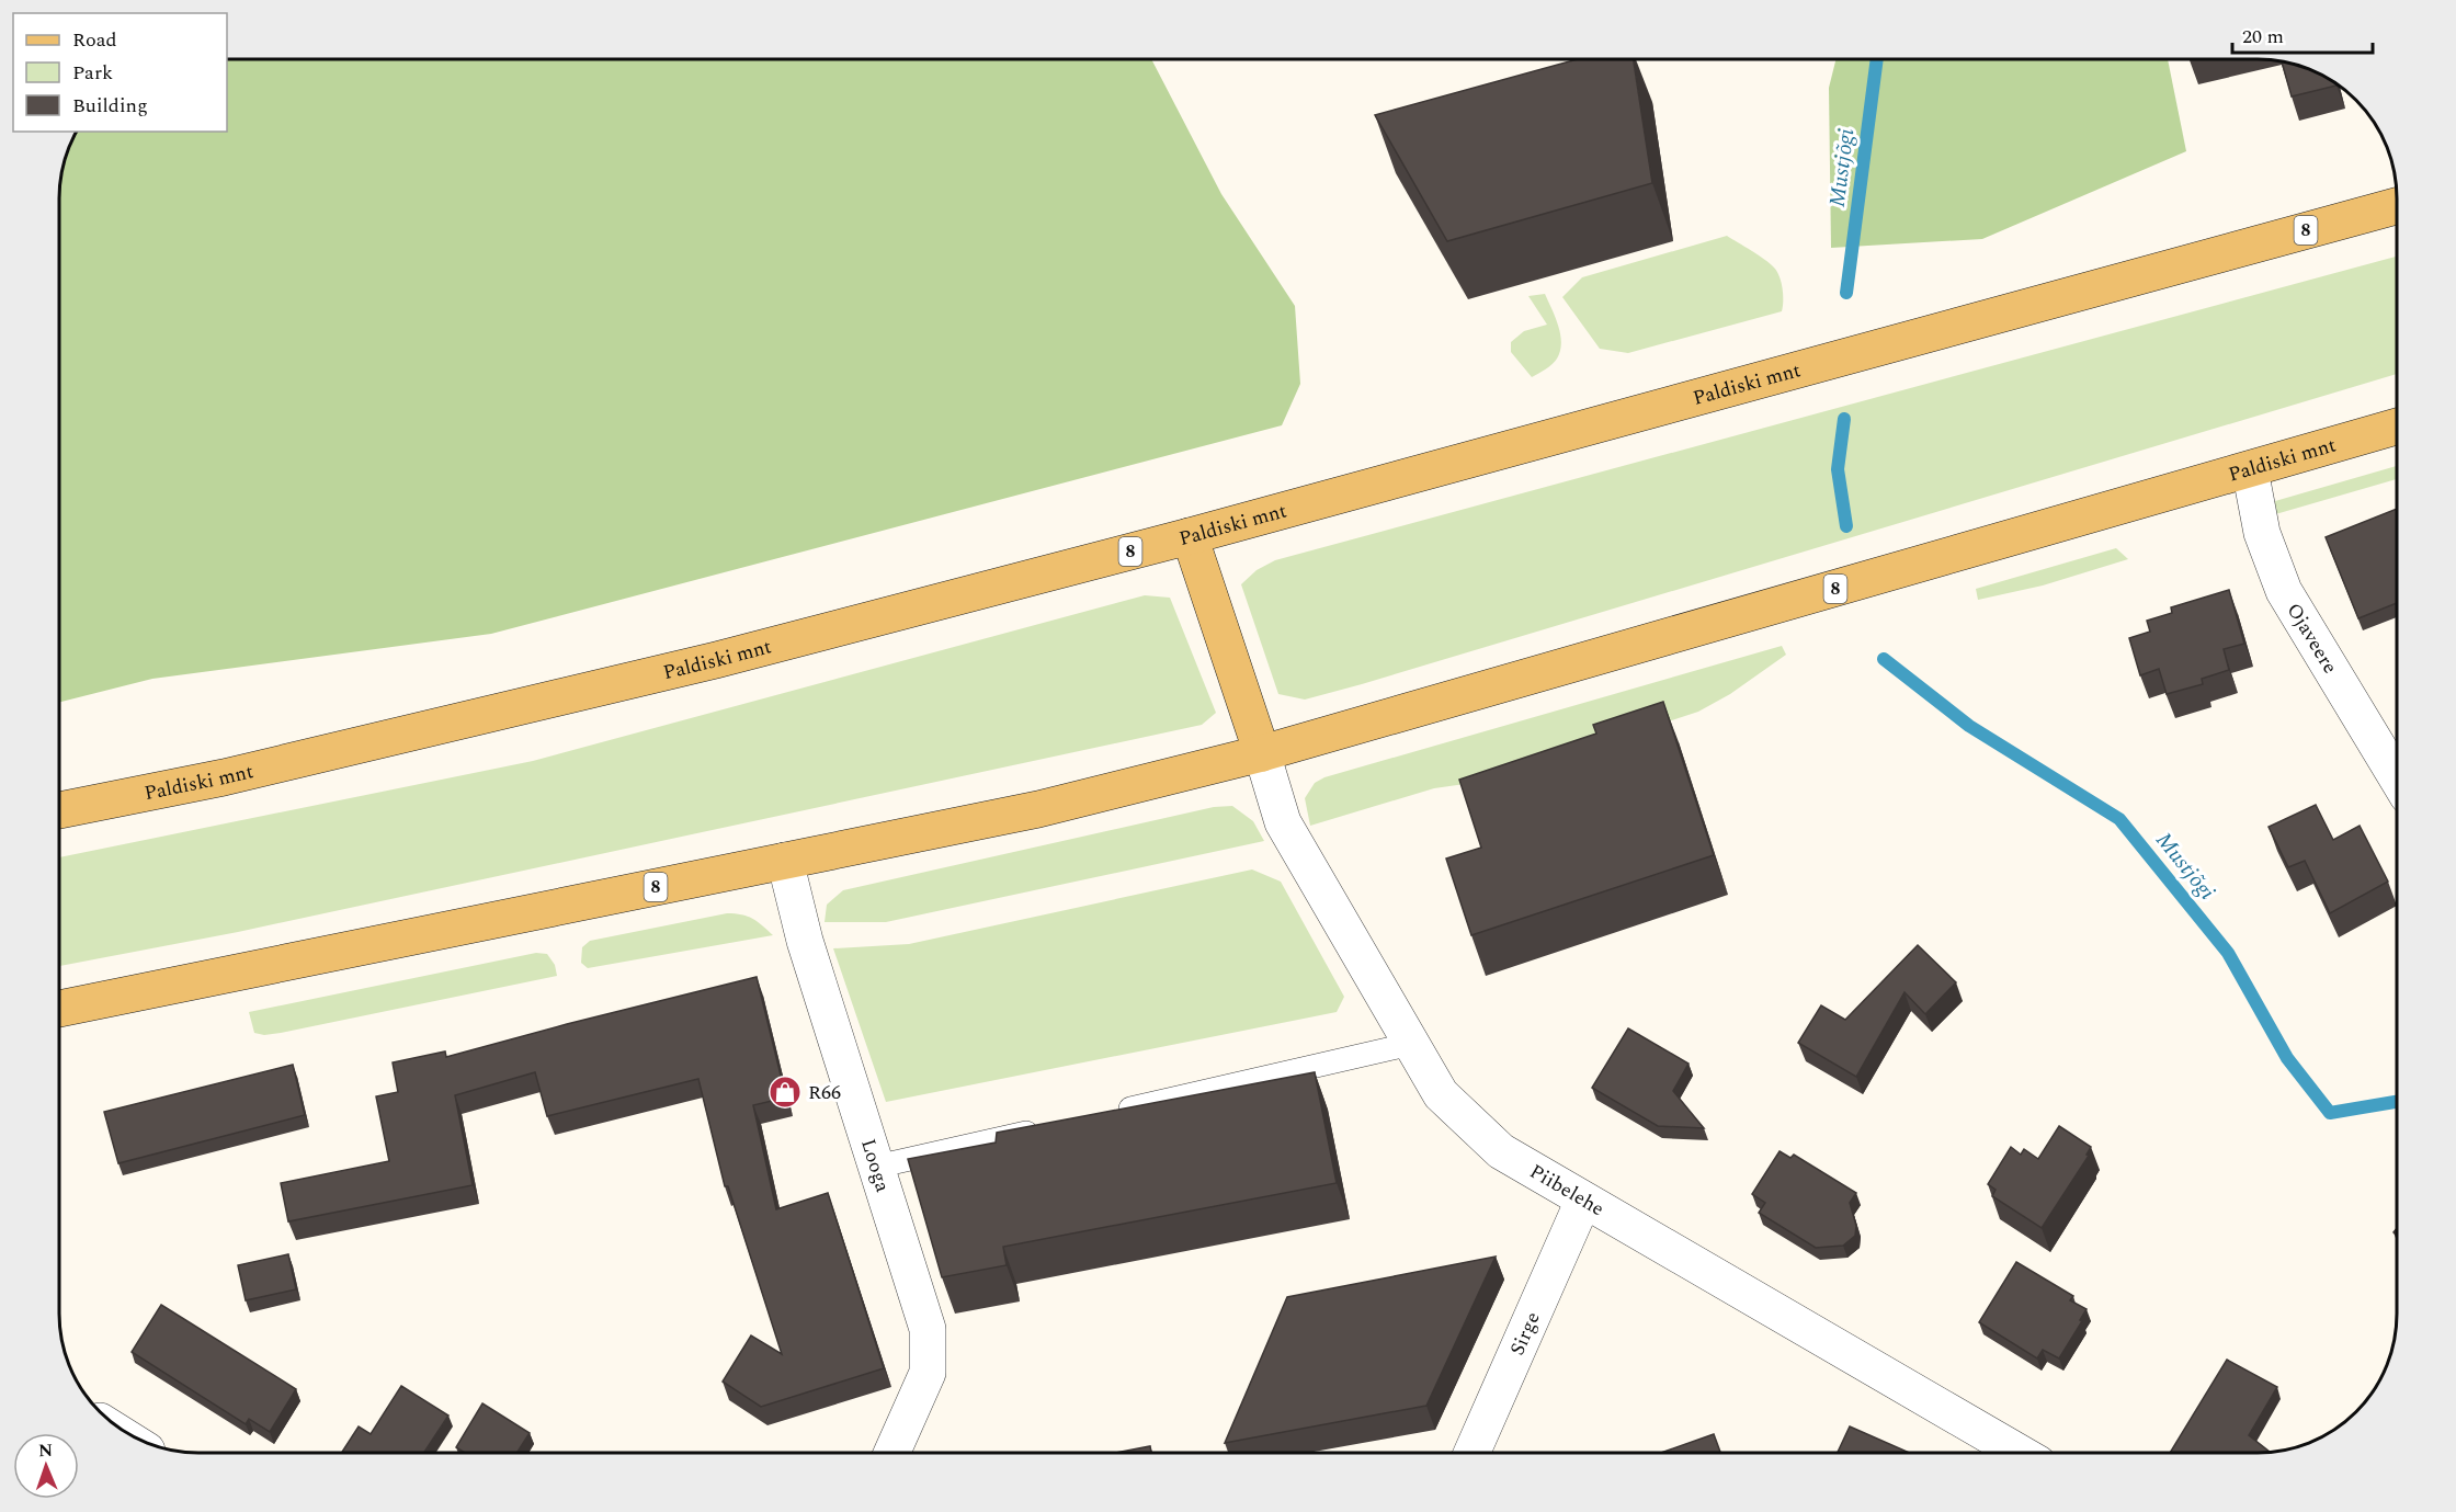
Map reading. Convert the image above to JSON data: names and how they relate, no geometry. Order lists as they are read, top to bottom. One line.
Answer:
{"streets":{"main road":["8","Paldiski mnt"],"street":["Ojaveere","Looga","Piibelehe","Sirge"]},"crossings":[["Paldiski mnt","Ojaveere"],["Paldiski mnt","Looga"],["Paldiski mnt","Piibelehe"],["Piibelehe","Sirge"]],"water":["Mustjõgi"],"places":{"shop":["R66"]},"legend":["Road","Park","Building"],"scale_bar":"20 m","north":"top"}
